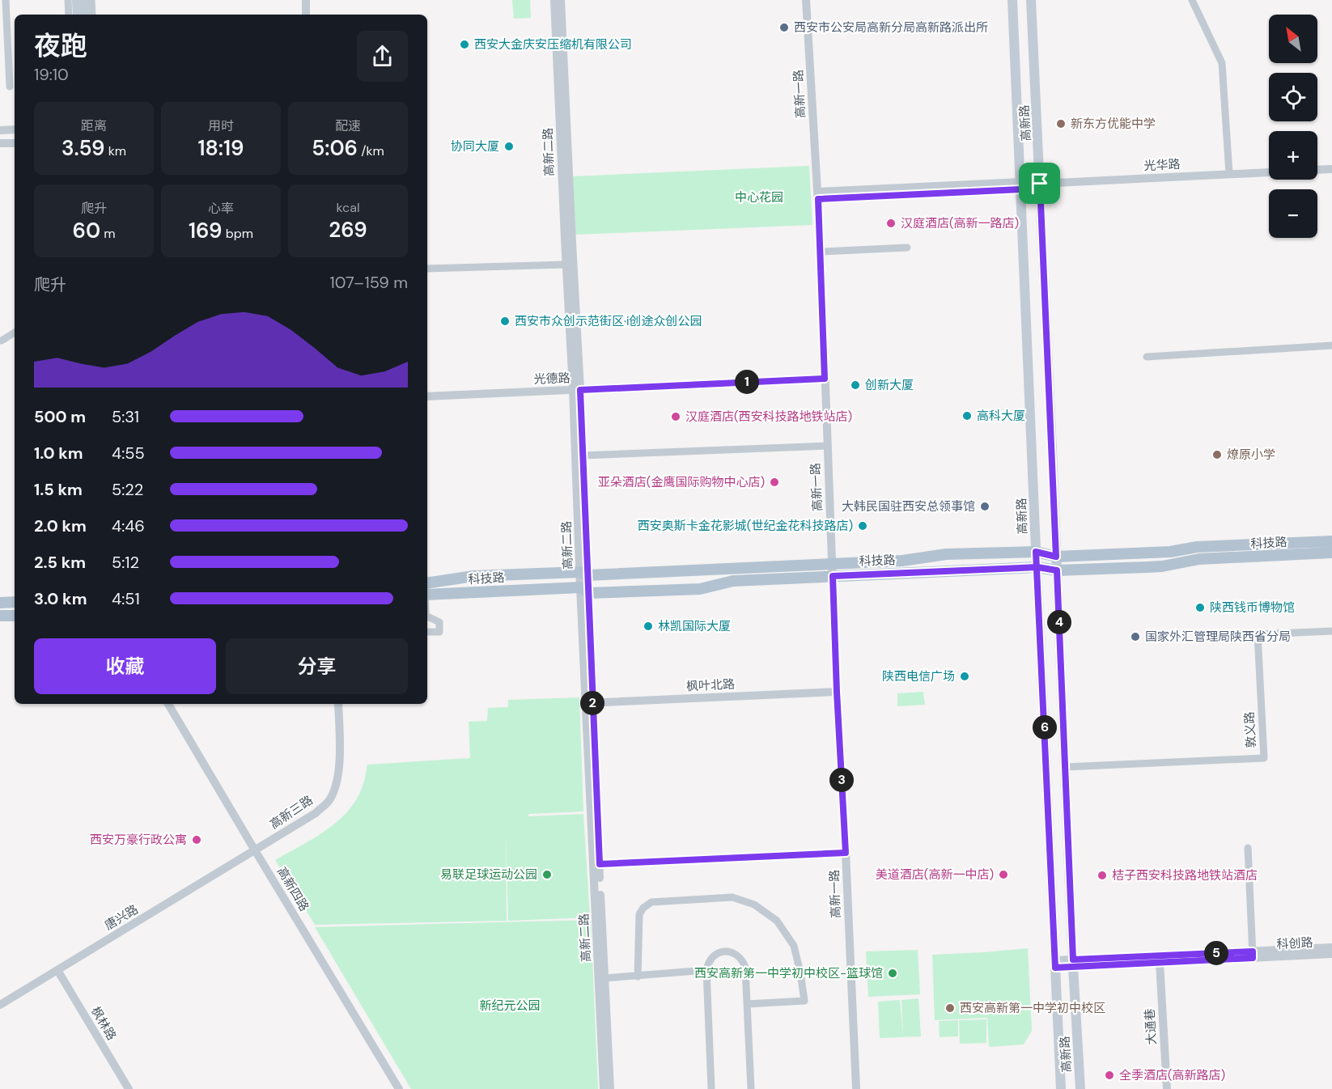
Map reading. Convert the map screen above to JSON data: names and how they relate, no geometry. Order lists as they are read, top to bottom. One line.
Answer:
{"streets":{"main road":["高新路","科技路"],"street":["高新一路","高新二路","光华路","光德路","枫叶北路","敦义路","高新三路","高新四路","唐兴路","科创路","枫林路","大通巷"]},"crossings":[["高新一路","光华路"],["高新一路","光德路"],["高新一路","科技路"],["高新一路","枫叶北路"],["高新路","光华路"],["高新路","科技路"],["高新路","敦义路"],["高新路","科创路"],["高新二路","光德路"],["高新二路","科技路"],["高新二路","枫叶北路"],["高新三路","高新四路"],["高新三路","唐兴路"],["高新四路","唐兴路"],["唐兴路","枫林路"],["科创路","大通巷"]],"parks":["中心花园","新纪元公园"],"places":["西安市公安局高新分局高新路派出所","西安大金庆安压缩机有限公司","新东方优能中学","协同大厦","汉庭酒店(高新一路店)","西安市众创示范街区·i创途众创公园","创新大厦","高科大厦","汉庭酒店(西安科技路地铁站店)","燎原小学","亚朵酒店(金鹰国际购物中心店)","大韩民国驻西安总领事馆","西安奥斯卡金花影城(世纪金花科技路店)","陕西钱币博物馆","林凯国际大厦","国家外汇管理局陕西省分局","陕西电信广场","西安万豪行政公寓","易联足球运动公园","美道酒店(高新一中店)","桔子西安科技路地铁站酒店","西安高新第一中学初中校区-篮球馆","西安高新第一中学初中校区","全季酒店(高新路店)"],"north":"top left","page":{"map_buttons":["+","−"],"heading":["夜跑","19:10"],"stats":[["距离","3.59 km"],["用时","18:19"],["配速","5:06 /km"],["爬升","60 m"],["心率","169 bpm"],["kcal","269"]],"chart":["爬升","107–159 m"],"pins":["1","4","2","6","3","5"],"list":[{"name":"500 m","note":"5:31"},{"name":"1.0 km","note":"4:55"},{"name":"1.5 km","note":"5:22"},{"name":"2.0 km","note":"4:46"},{"name":"2.5 km","note":"5:12"},{"name":"3.0 km","note":"4:51"}],"buttons":["收藏","分享"]}}
